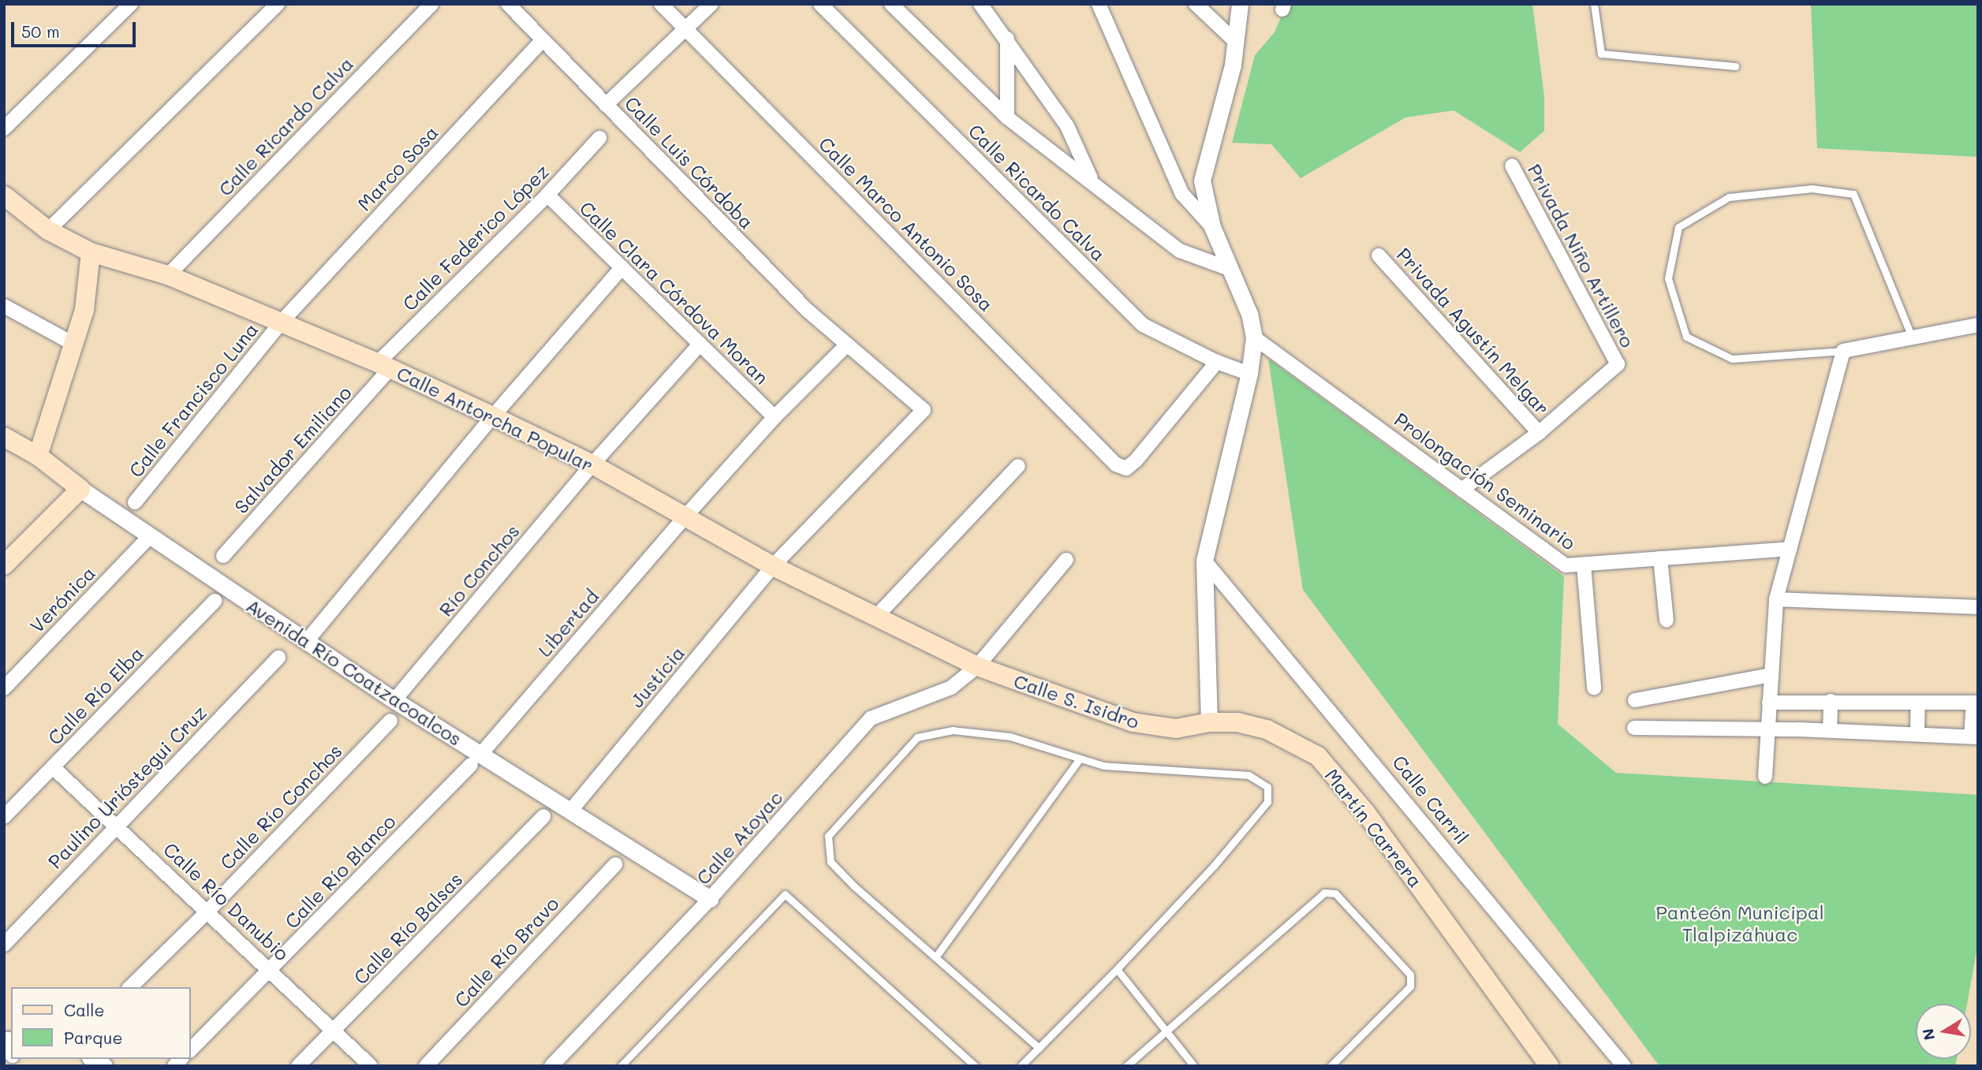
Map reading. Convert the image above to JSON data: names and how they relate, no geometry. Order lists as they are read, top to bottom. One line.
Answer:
{"streets":{"main road":["Calle Antorcha Popular","Avenida Río Coatzacoalcos","Calle S. Isidro","Martín Carrera"],"street":["Calle Ricardo Calva","Calle Luis Córdoba","Marco Sosa","Calle Marco Antonio Sosa","Calle Federico López","Privada Niño Artillero","Calle Clara Córdova Moran","Privada Agustín Melgar","Calle Francisco Luna","Salvador Emiliano","Prolongación Seminario","Río Conchos","Verónica","Libertad","Justicia","Calle Río Elba","Paulino Urióstegui Cruz","Calle Carril","Calle Río Conchos","Calle Atoyac","Calle Río Blanco","Calle Río Danubio","Calle Río Balsas","Calle Río Bravo"]},"crossings":[["Calle Ricardo Calva","Calle Marco Antonio Sosa"],["Calle Ricardo Calva","Calle Antorcha Popular"],["Calle Luis Córdoba","Marco Sosa"],["Calle Luis Córdoba","Libertad"],["Calle Luis Córdoba","Justicia"],["Marco Sosa","Calle Francisco Luna"],["Marco Sosa","Calle Antorcha Popular"],["Calle Federico López","Calle Clara Córdova Moran"],["Calle Federico López","Calle Antorcha Popular"],["Calle Federico López","Salvador Emiliano"],["Privada Niño Artillero","Privada Agustín Melgar"],["Calle Clara Córdova Moran","Río Conchos"],["Calle Clara Córdova Moran","Libertad"],["Calle Francisco Luna","Calle Antorcha Popular"],["Calle Antorcha Popular","Salvador Emiliano"],["Calle Antorcha Popular","Río Conchos"],["Calle Antorcha Popular","Libertad"],["Calle Antorcha Popular","Justicia"],["Calle Antorcha Popular","Calle S. Isidro"],["Calle Antorcha Popular","Calle Atoyac"],["Río Conchos","Avenida Río Coatzacoalcos"],["Verónica","Avenida Río Coatzacoalcos"],["Libertad","Avenida Río Coatzacoalcos"],["Libertad","Calle Río Blanco"],["Avenida Río Coatzacoalcos","Justicia"],["Avenida Río Coatzacoalcos","Calle Atoyac"],["Avenida Río Coatzacoalcos","Calle Río Blanco"],["Calle Río Elba","Calle Río Danubio"],["Calle S. Isidro","Martín Carrera"],["Calle S. Isidro","Calle Atoyac"],["Paulino Urióstegui Cruz","Calle Río Danubio"],["Calle Río Conchos","Calle Río Danubio"],["Calle Río Blanco","Calle Río Danubio"],["Calle Río Danubio","Calle Río Balsas"]],"parks":["Panteón Municipal Tlalpizáhuac"],"legend":["Calle","Parque"],"scale_bar":"50 m","north":"left"}
